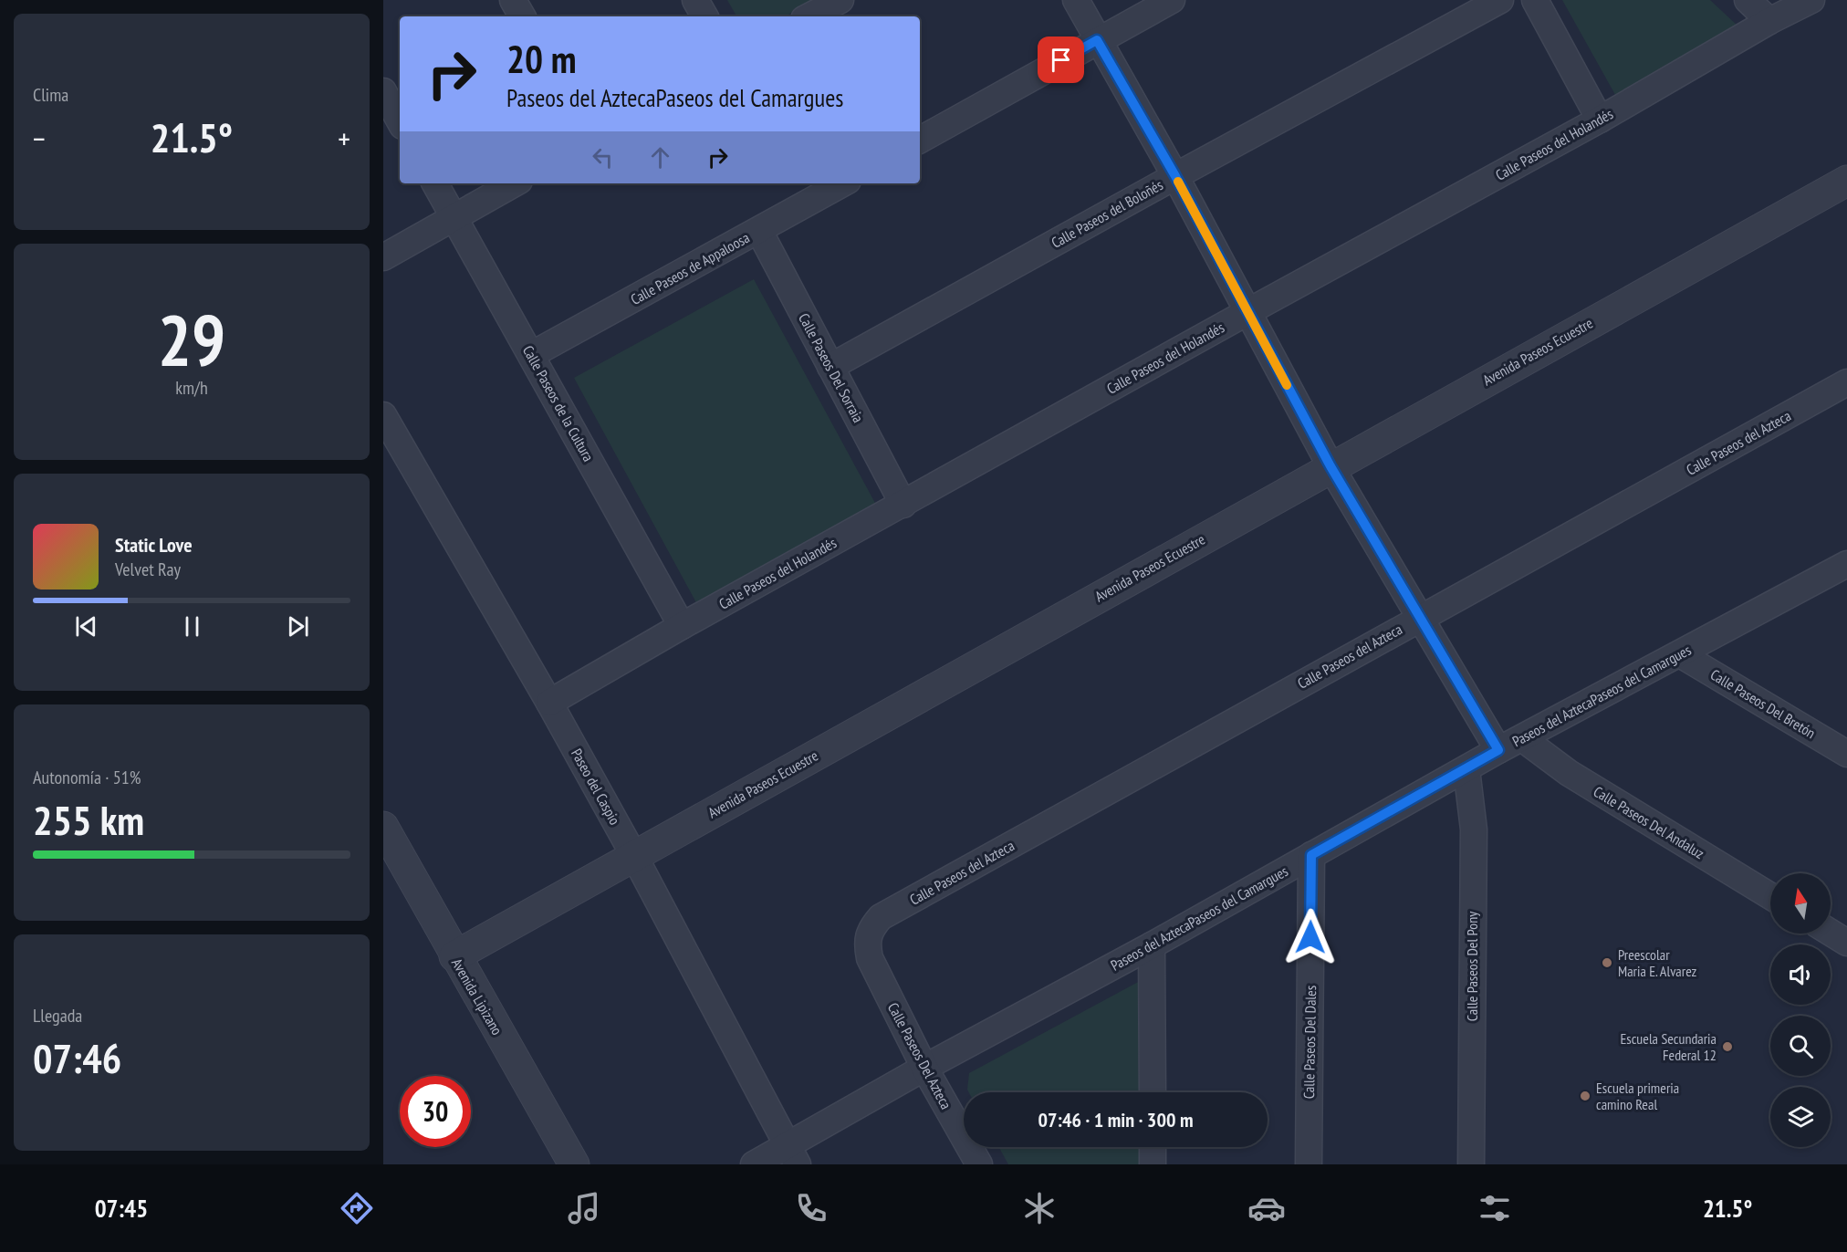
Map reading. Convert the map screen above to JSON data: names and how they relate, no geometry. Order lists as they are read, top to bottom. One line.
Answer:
{"streets":{"street":["Calle Paseos del Holandés","Calle Paseos del Boloñés","Calle Paseos de Appaloosa","Avenida Paseos Ecuestre","Calle Paseos Del Sorraia","Calle Paseos de la Cultura","Calle Paseos del Azteca","Paseos del AztecaPaseos del Camargues","Calle Paseos Del Bretón","Paseo del Caspio","Calle Paseos Del Andaluz","Calle Paseos Del Pony","Avenida Lipizano","Calle Paseos Del Dales","Calle Paseos Del Azteca"]},"crossings":[["Calle Paseos del Holandés","Calle Paseos Del Sorraia"],["Calle Paseos del Holandés","Calle Paseos de la Cultura"],["Calle Paseos del Holandés","Paseo del Caspio"],["Calle Paseos del Boloñés","Calle Paseos Del Sorraia"],["Calle Paseos de Appaloosa","Calle Paseos Del Sorraia"],["Calle Paseos de Appaloosa","Calle Paseos de la Cultura"],["Avenida Paseos Ecuestre","Paseo del Caspio"],["Avenida Paseos Ecuestre","Avenida Lipizano"],["Calle Paseos del Azteca","Calle Paseos Del Azteca"],["Paseos del AztecaPaseos del Camargues","Calle Paseos Del Bretón"],["Paseos del AztecaPaseos del Camargues","Paseo del Caspio"],["Paseos del AztecaPaseos del Camargues","Calle Paseos Del Andaluz"],["Paseos del AztecaPaseos del Camargues","Calle Paseos Del Pony"],["Paseos del AztecaPaseos del Camargues","Calle Paseos Del Dales"],["Paseos del AztecaPaseos del Camargues","Calle Paseos Del Azteca"]],"places":["Preescolar Maria E. Alvarez","Escuela Secundaria Federal 12","Escuela primeria camino Real"],"north":"top","page":{"tile":["Clima",["29","km/h"],["Autonomía · 51%","255 km"],["Llegada","07:46"]],"turn":["20 m","Paseos del AztecaPaseos del Camargues"],"heat":["−","21.5°","+"],"song":["Static Love","Velvet Ray"],"limit":"30","trip":"07:46 · 1 min · 300 m","tabs":["07:45","21.5°"]}}
